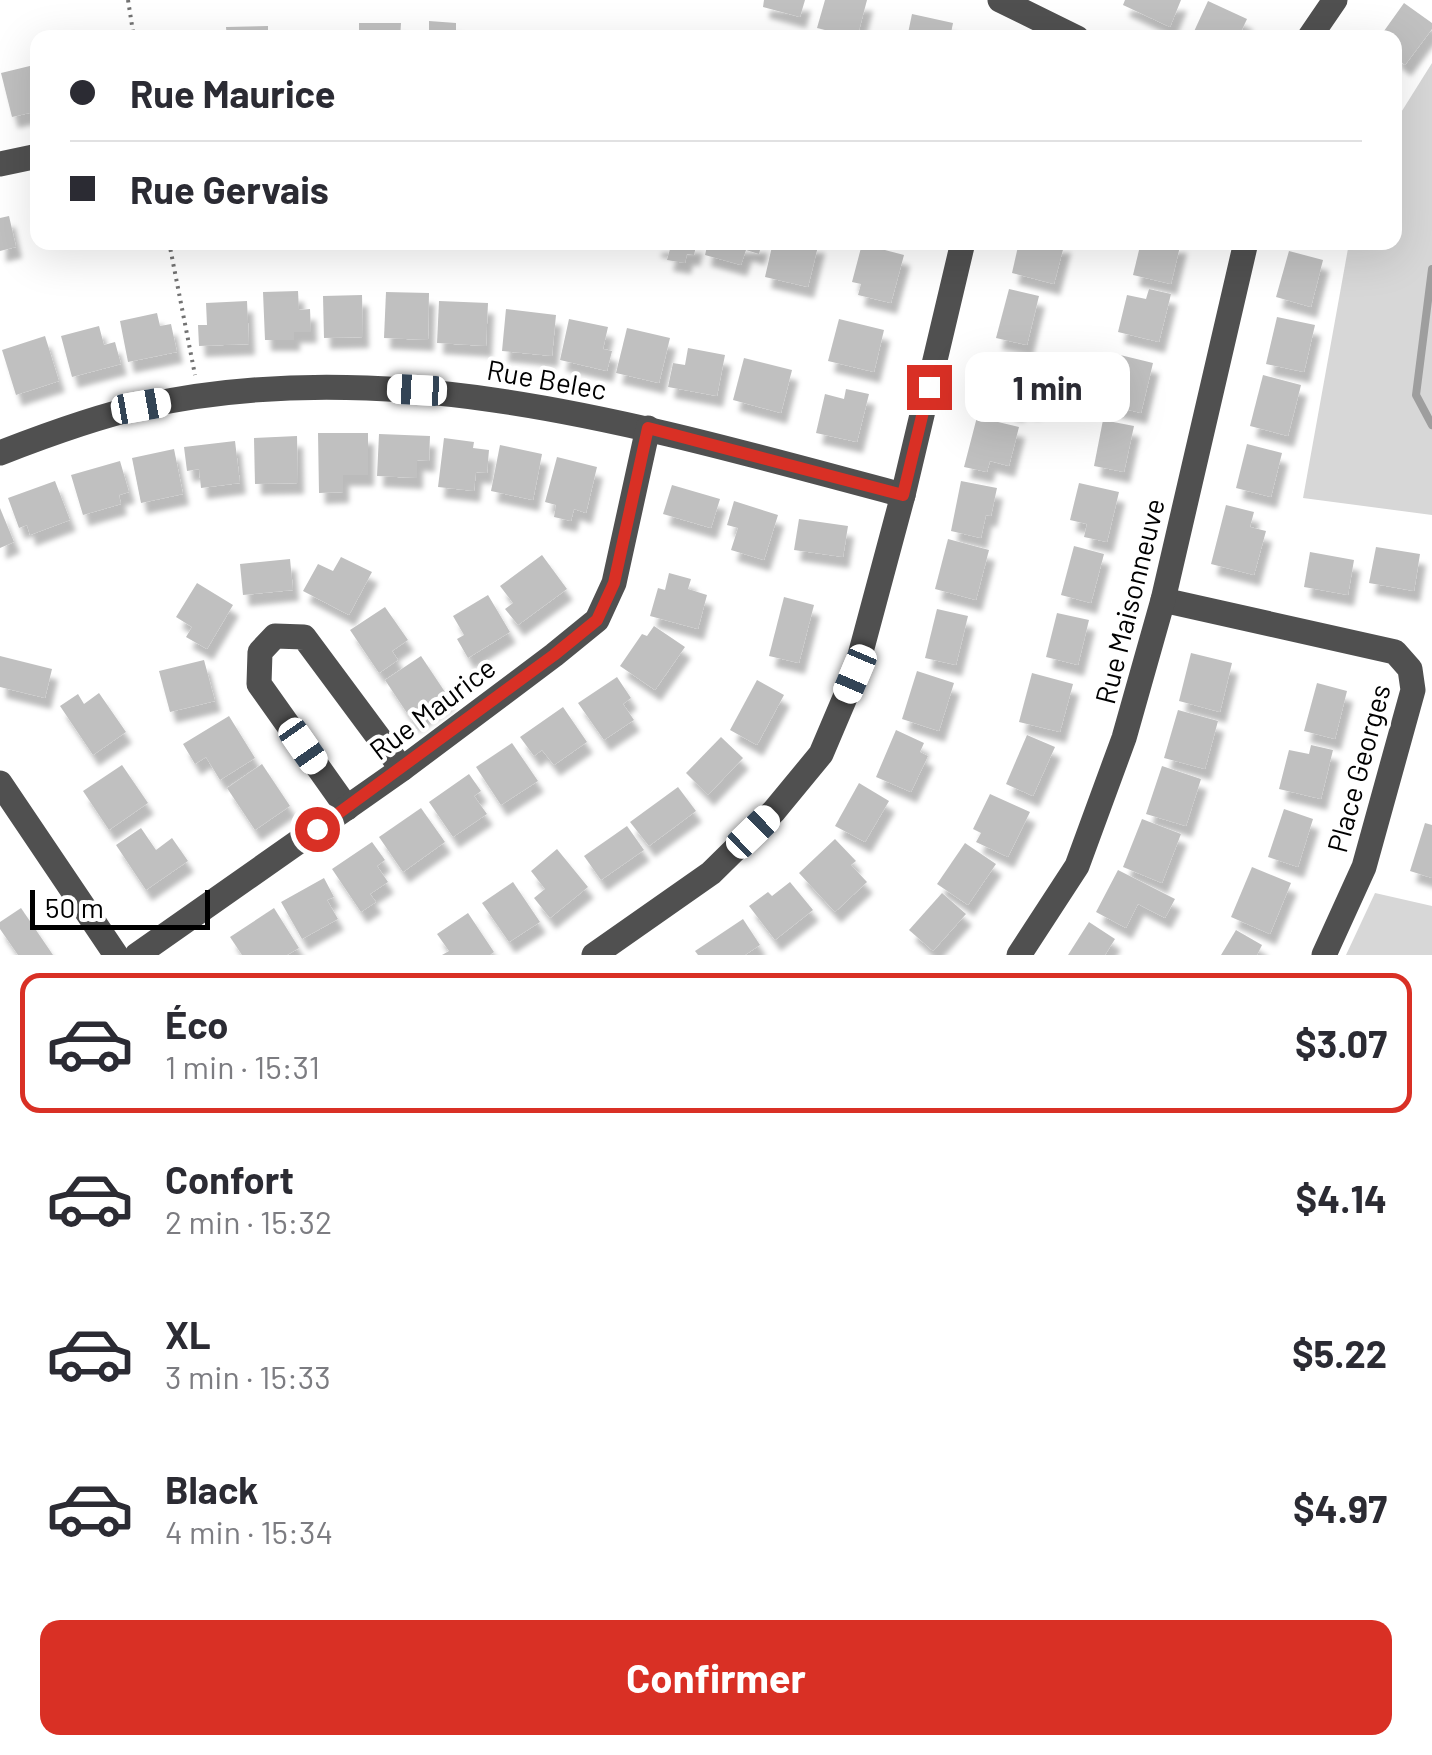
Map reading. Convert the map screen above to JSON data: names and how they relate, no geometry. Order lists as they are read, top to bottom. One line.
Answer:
{"streets":{"street":["Rue Belec","Rue Maisonneuve","Rue Maurice","Place Georges"]},"crossings":[["Rue Belec","Rue Maurice"],["Rue Maisonneuve","Place Georges"]],"scale_bar":"50 m","page":{"banner":["Rue Maurice","Rue Gervais"],"bubble":"1 min","scale":"50 m","list":[{"name":"Éco","note":"1 min · 15:31","value":"$3.07"},{"name":"Confort","note":"2 min · 15:32","value":"$4.14"},{"name":"XL","note":"3 min · 15:33","value":"$5.22"},{"name":"Black","note":"4 min · 15:34","value":"$4.97"}],"buttons":"Confirmer"}}
